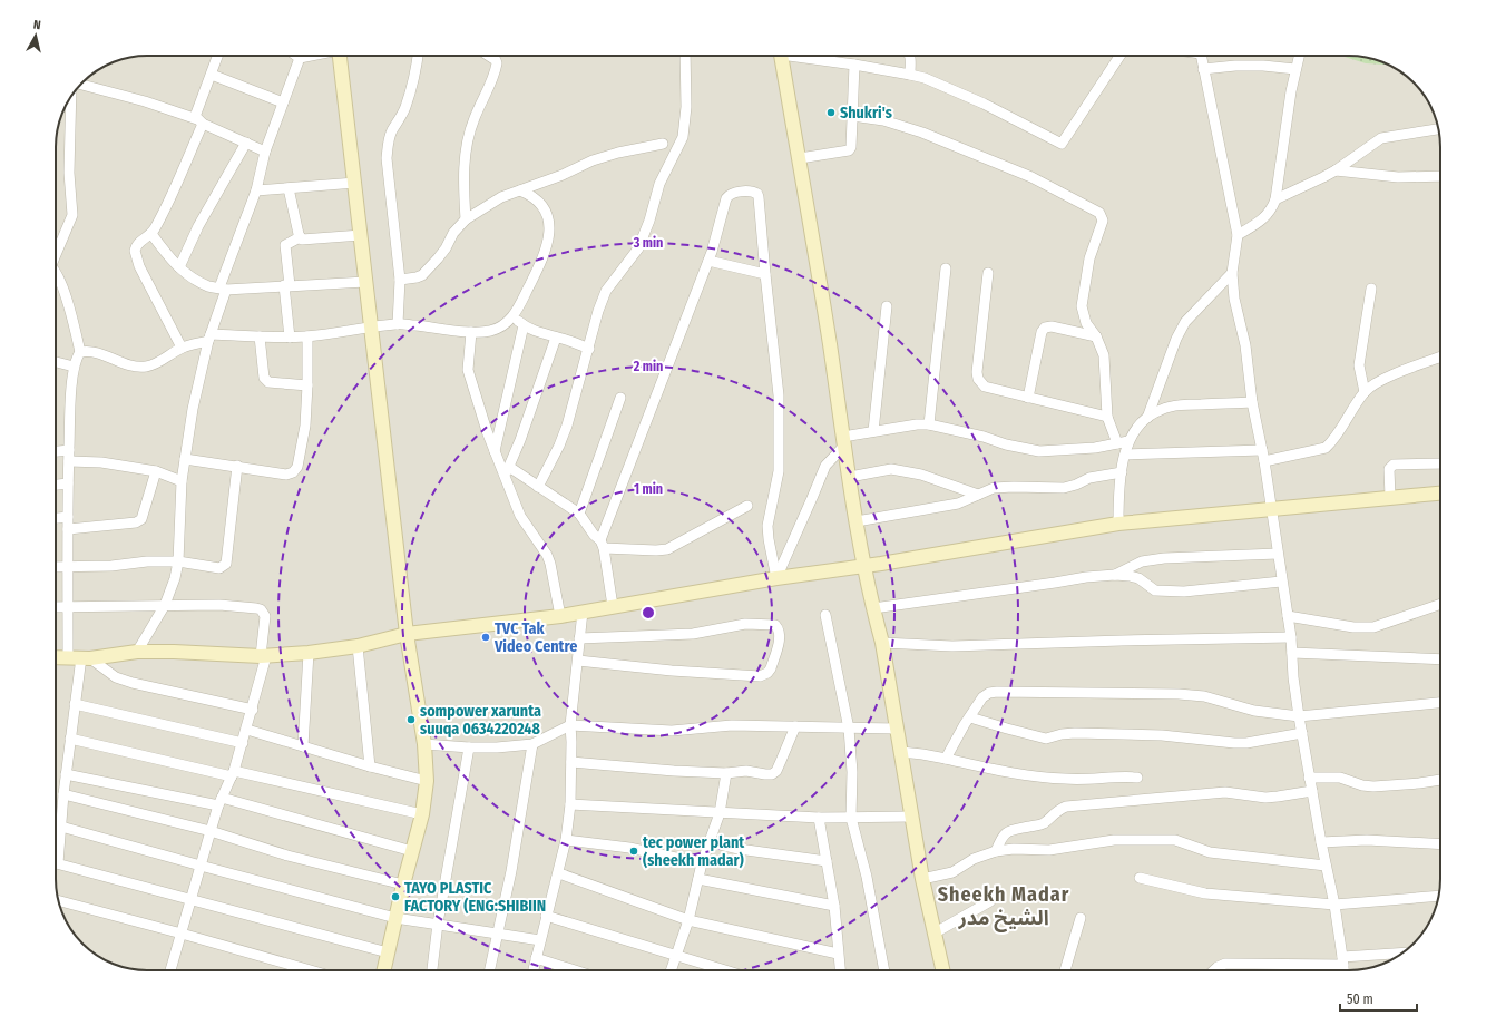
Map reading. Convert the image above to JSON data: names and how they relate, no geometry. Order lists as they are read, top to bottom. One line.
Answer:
{"districts":["Sheekh Madar الشيخ مدر"],"places":["Shukri's","TVC Tak Video Centre","sompower xarunta suuqa 0634220248","tec power plant (sheekh madar)","TAYO PLASTIC FACTORY (ENG:SHIBIIN"],"scale_bar":"50 m","north":"top","rings":["3 min","2 min","1 min"]}
